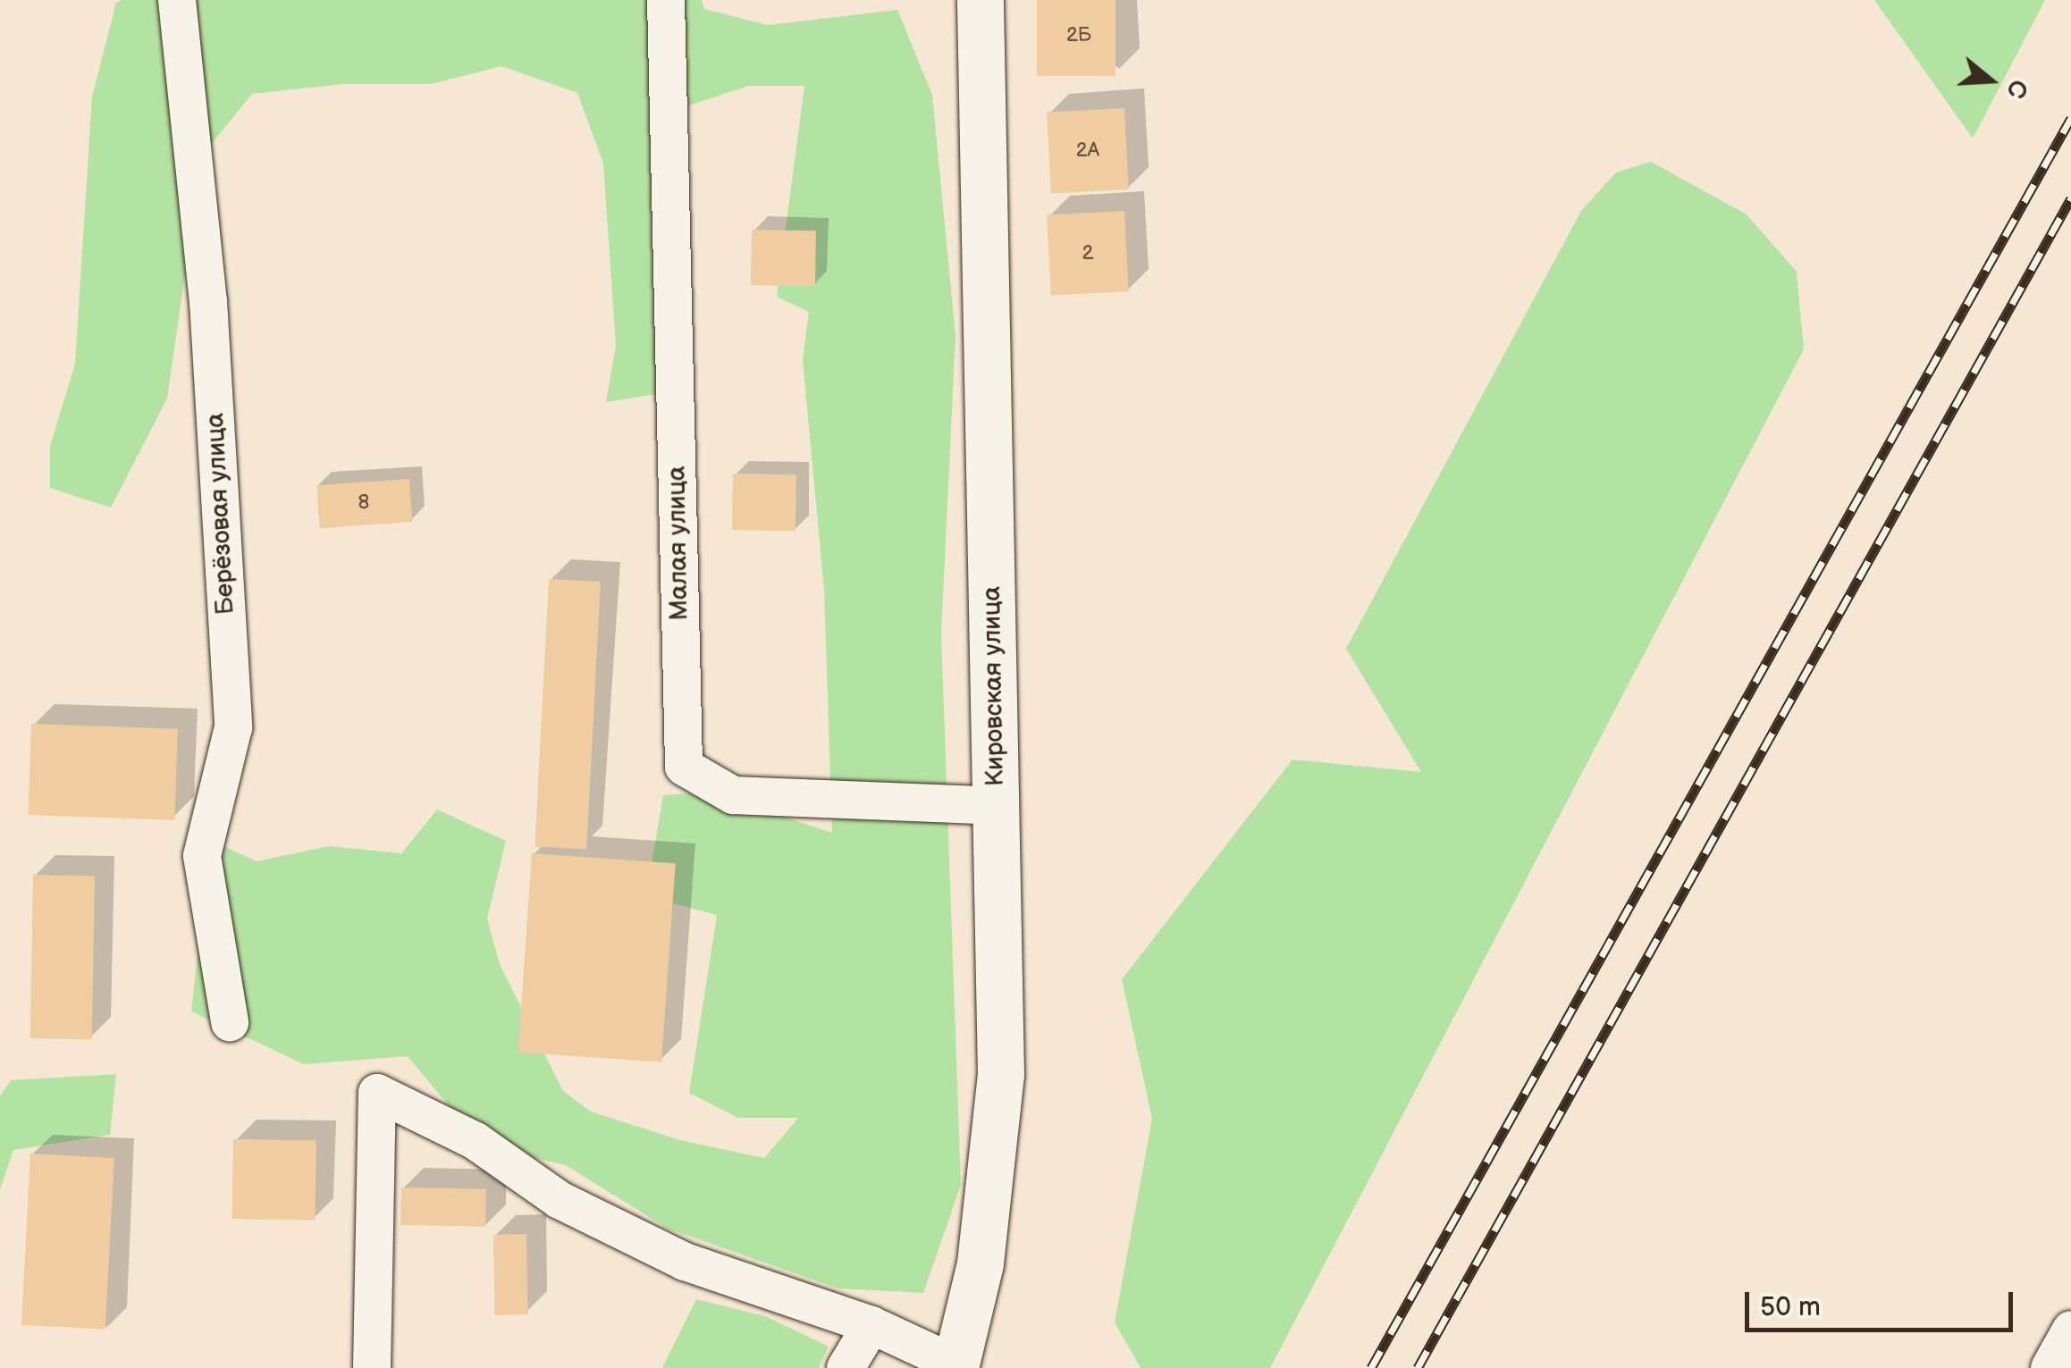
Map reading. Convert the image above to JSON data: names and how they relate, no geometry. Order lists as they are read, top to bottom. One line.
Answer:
{"streets":{"main road":["Кировская улица"],"street":["Берёзовая улица","Малая улица"]},"crossings":[["Малая улица","Кировская улица"]],"house_numbers":["2Б","2А","2","8"],"scale_bar":"50 m","north":"right"}
